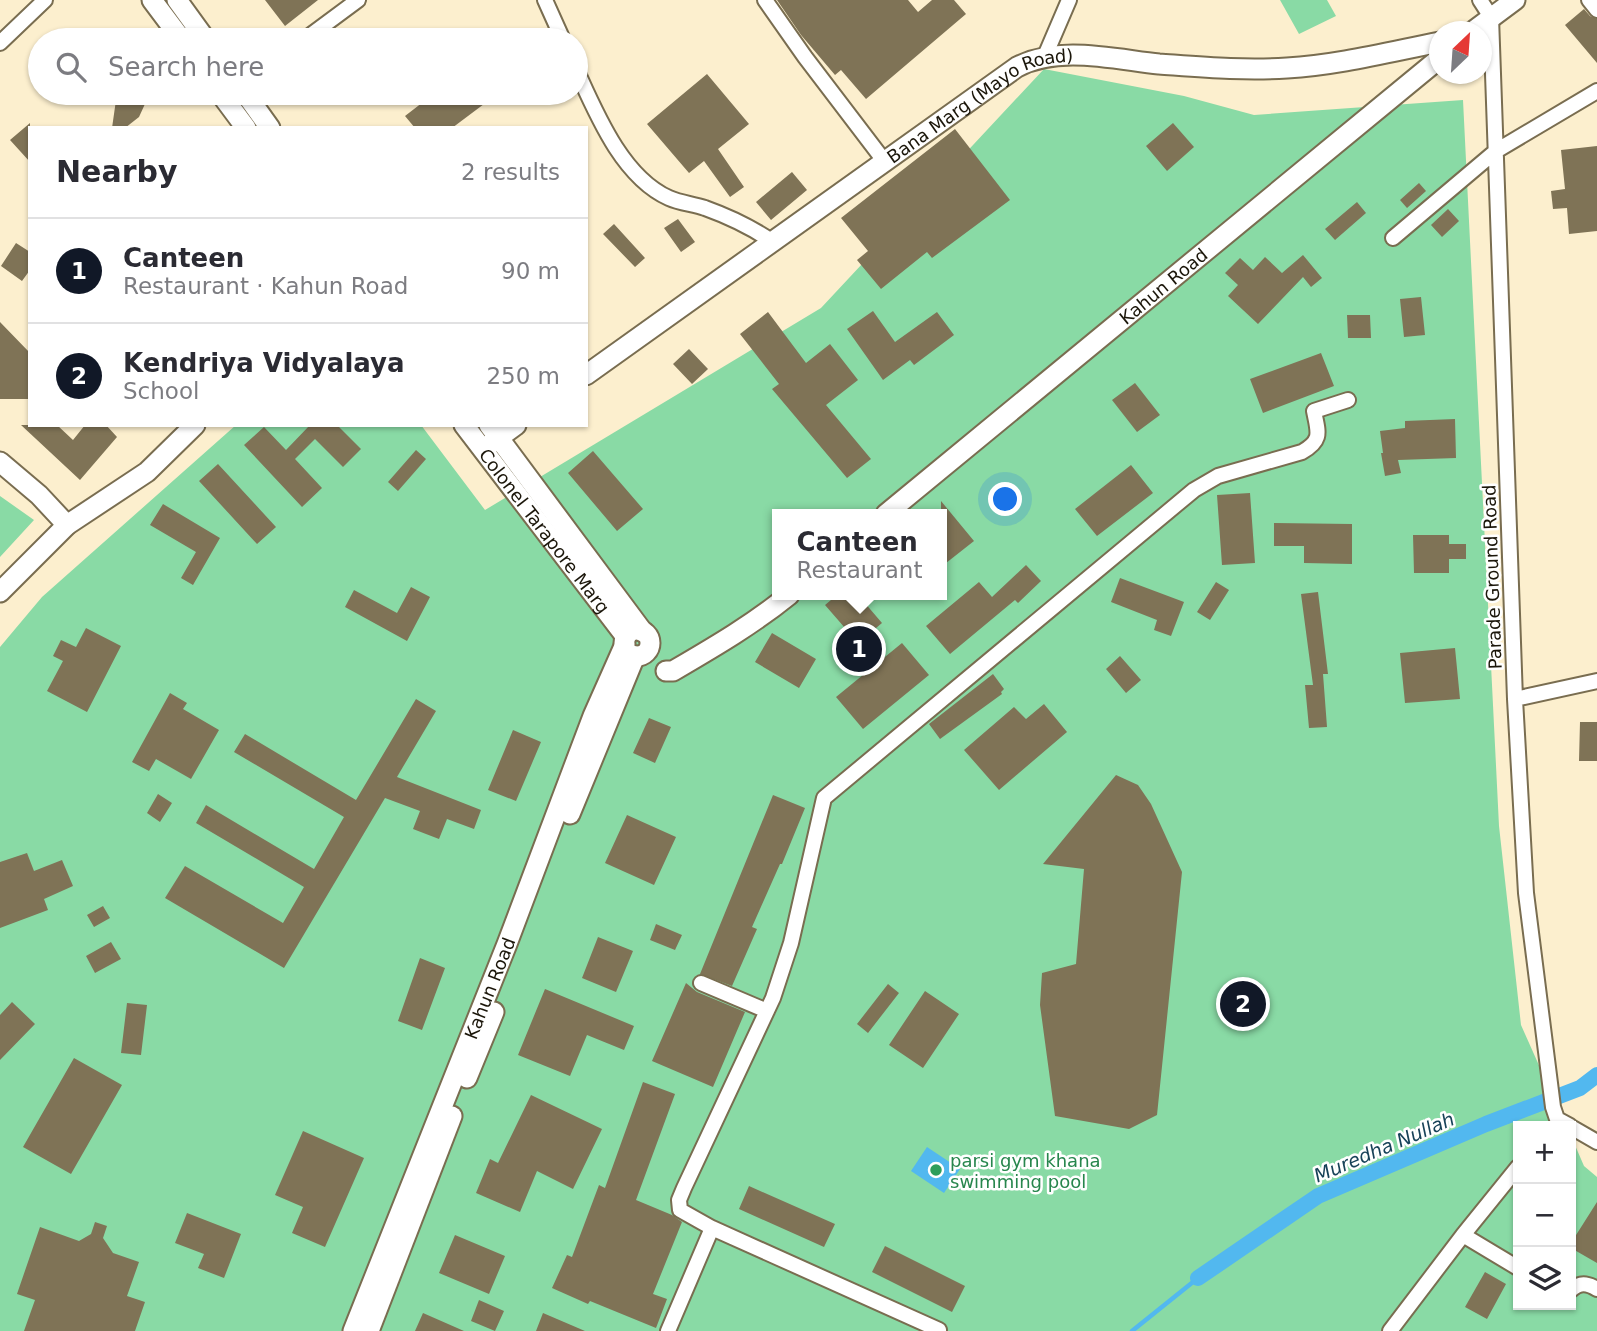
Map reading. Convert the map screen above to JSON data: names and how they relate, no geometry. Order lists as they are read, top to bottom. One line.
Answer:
{"streets":{"street":["Bana Marg (Mayo Road)","Kahun Road","Colonel Tarapore Marg","Parade Ground Road"]},"crossings":[["Kahun Road","Colonel Tarapore Marg"]],"water":["Muredha Nullah"],"places":["parsi gym khana swimming pool"],"north":"top right","page":{"search":"Search here","heading":["Nearby","2 results"],"list":[{"mark":"1","name":"Canteen","note":"Restaurant · Kahun Road","value":"90 m"},{"mark":"2","name":"Kendriya Vidyalaya","note":"School","value":"250 m"}],"popup":["Canteen","Restaurant"],"pins":["1","2"],"map_buttons":["+","−"]}}
